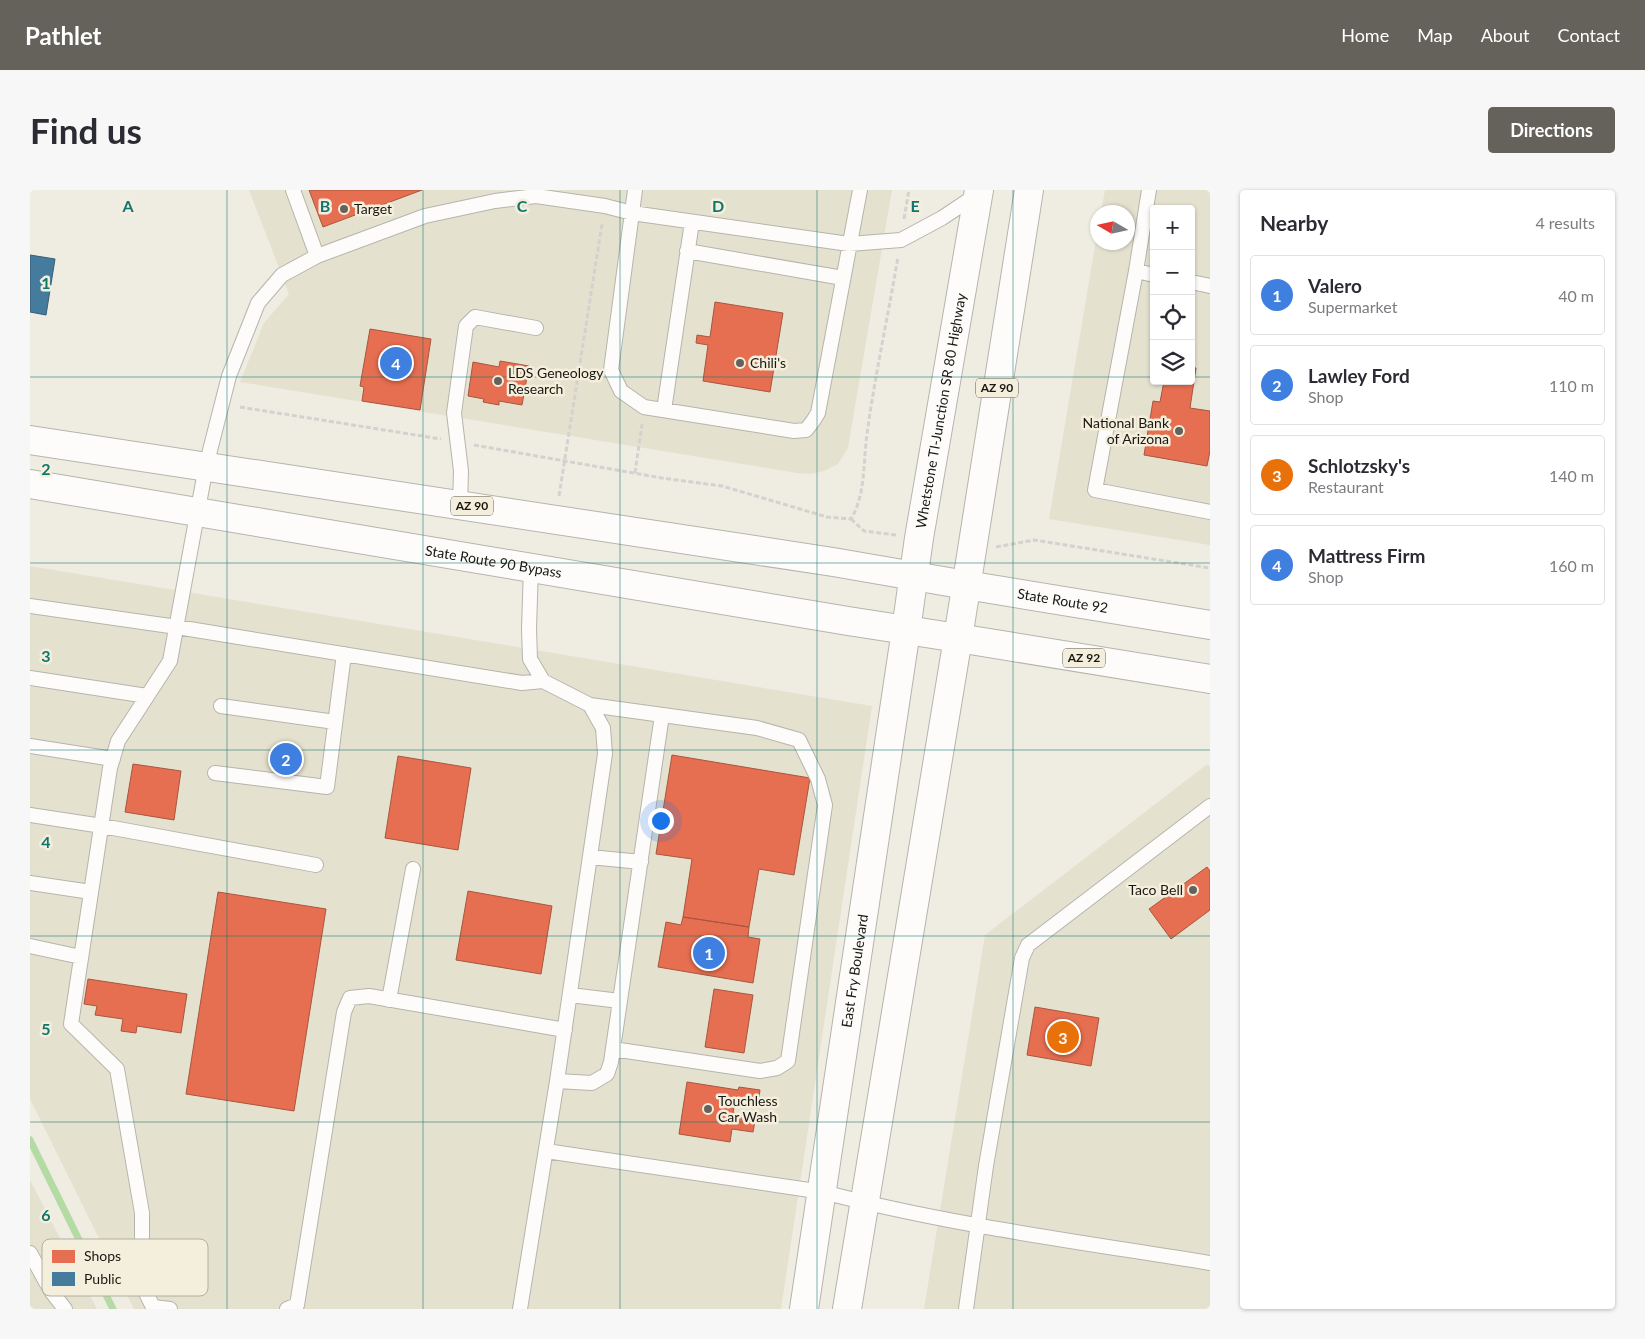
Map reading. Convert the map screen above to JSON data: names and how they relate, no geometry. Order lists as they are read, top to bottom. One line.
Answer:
{"streets":{"main road":["AZ 90","Whetstone TI-Junction SR 80 Highway","State Route 90 Bypass","State Route 92","AZ 92","East Fry Boulevard"]},"crossings":[["AZ 90","Whetstone TI-Junction SR 80 Highway"],["AZ 90","State Route 90 Bypass"],["AZ 90","State Route 92"],["AZ 90","AZ 92"],["Whetstone TI-Junction SR 80 Highway","State Route 90 Bypass"],["Whetstone TI-Junction SR 80 Highway","State Route 92"],["Whetstone TI-Junction SR 80 Highway","East Fry Boulevard"],["State Route 90 Bypass","AZ 92"],["State Route 90 Bypass","East Fry Boulevard"]],"places":["Target","Chili's","LDS Geneology Research","National Bank of Arizona","Taco Bell","Touchless Car Wash"],"legend":["Shops","Public"],"north":"left","page":{"header":"Pathlet","nav":["Home","Map","About","Contact"],"buttons":"Directions","title":"Find us","heading":["Nearby","4 results"],"map_buttons":["+","−"],"list":[{"mark":"1","name":"Valero","note":"Supermarket","value":"40 m"},{"mark":"2","name":"Lawley Ford","note":"Shop","value":"110 m"},{"mark":"3","name":"Schlotzsky's","note":"Restaurant","value":"140 m"},{"mark":"4","name":"Mattress Firm","note":"Shop","value":"160 m"}],"pins":["4","2","1","3"]},"grid":{"columns":["A","B","C","D","E"],"rows":["1","2","3","4","5","6"]}}
